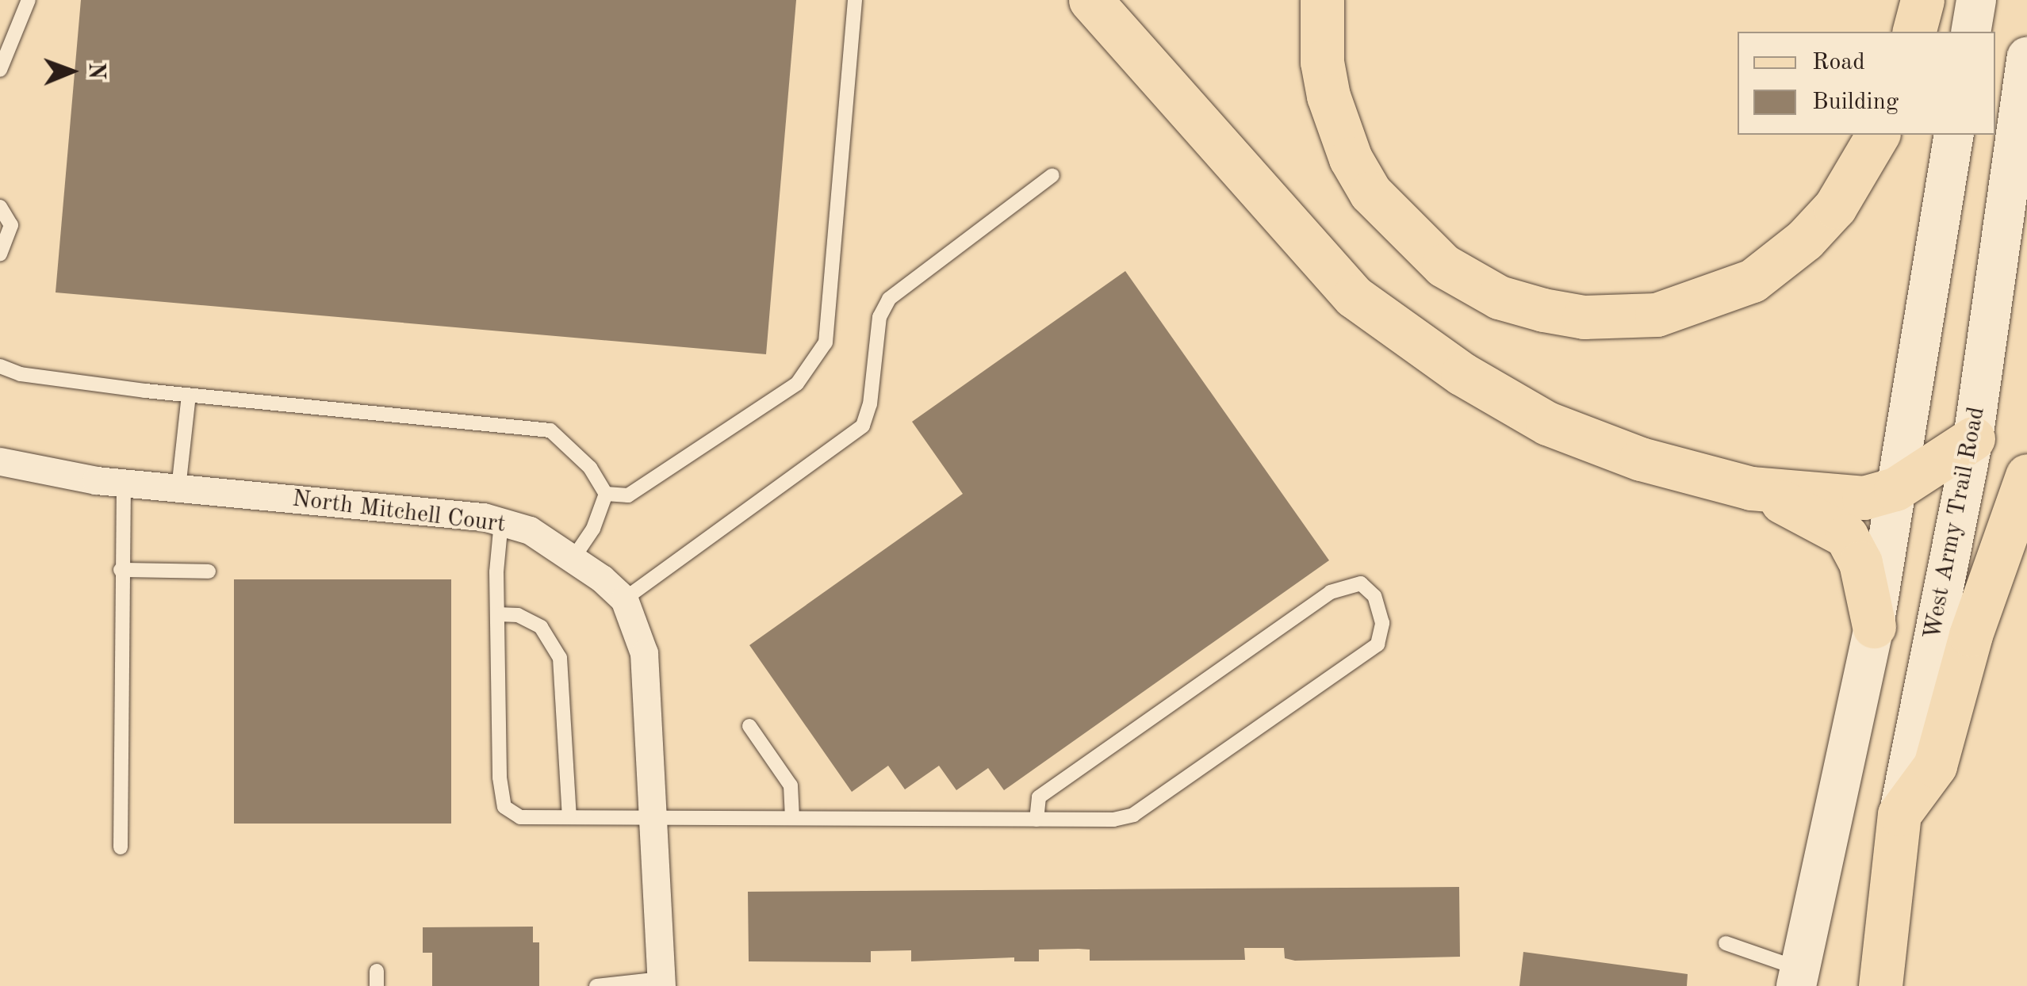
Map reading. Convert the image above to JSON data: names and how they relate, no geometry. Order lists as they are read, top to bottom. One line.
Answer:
{"streets":{"main road":["West Army Trail Road"],"street":["North Mitchell Court"]},"legend":["Road","Building"],"north":"right"}
